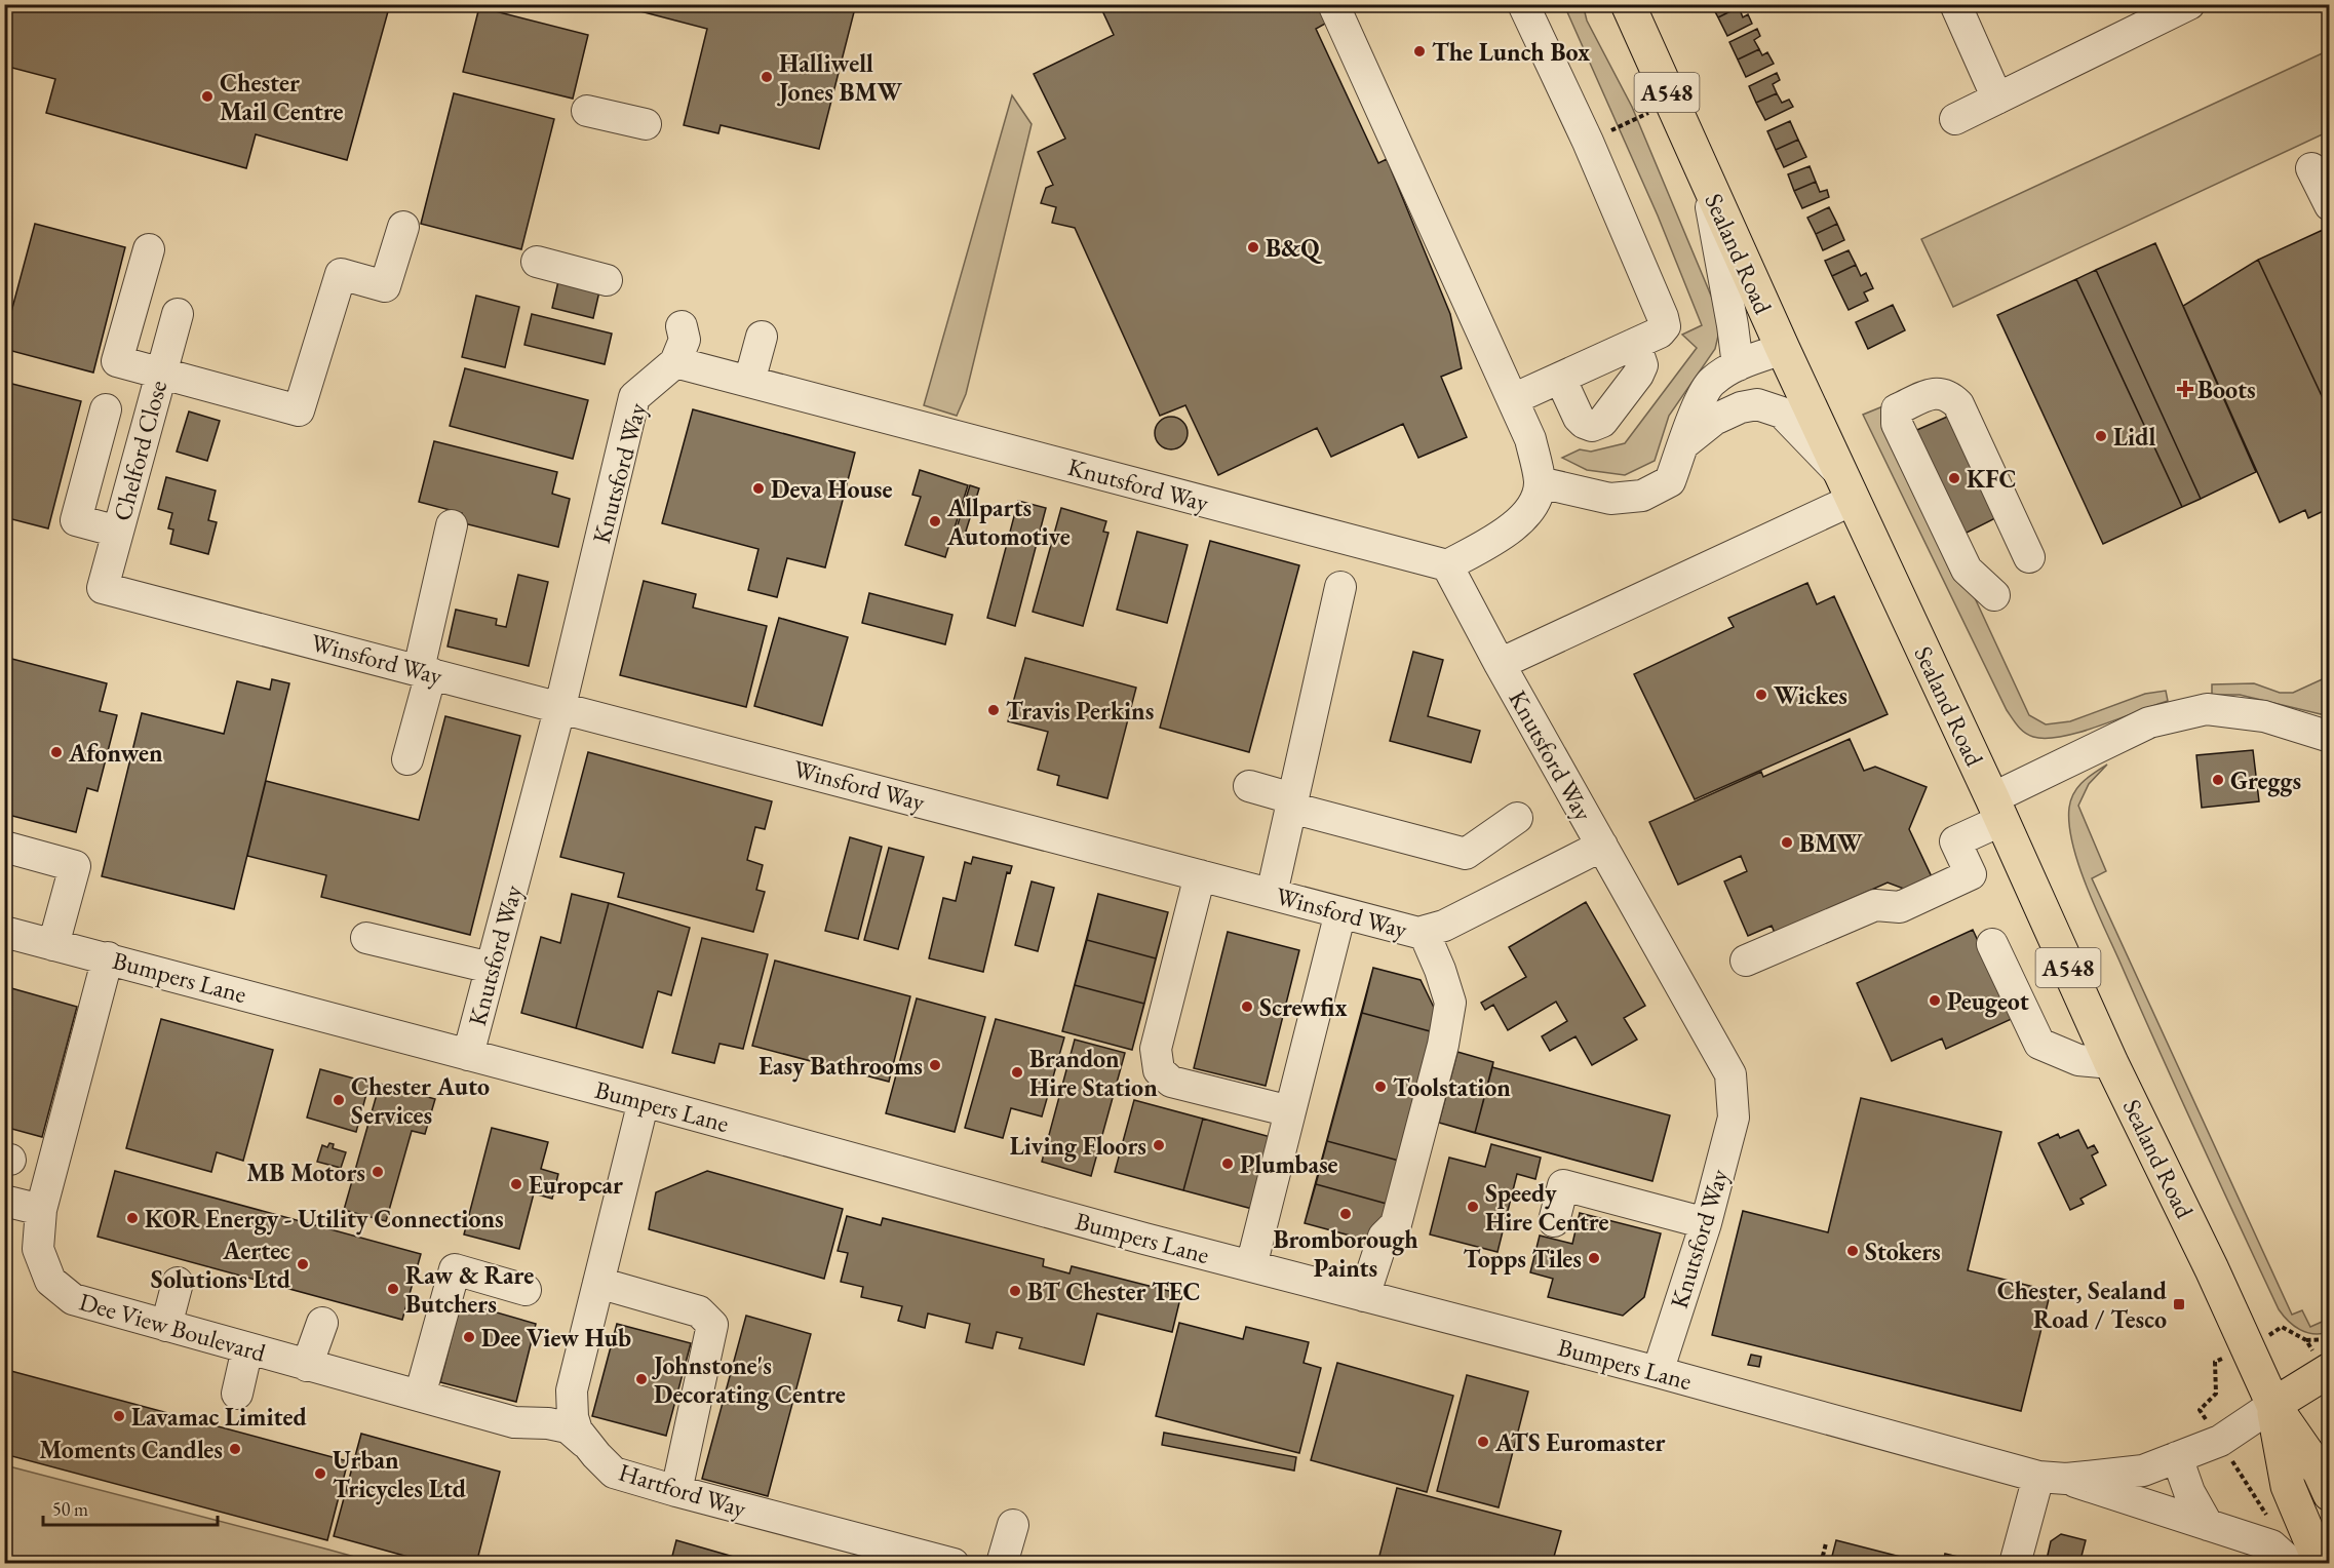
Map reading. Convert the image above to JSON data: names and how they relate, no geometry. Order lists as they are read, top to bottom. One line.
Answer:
{"streets":{"main road":["A548","Sealand Road"],"street":["Chelford Close","Knutsford Way","Winsford Way","Bumpers Lane","Dee View Boulevard","Hartford Way"]},"crossings":[["Sealand Road","Bumpers Lane"],["Chelford Close","Winsford Way"],["Knutsford Way","Winsford Way"],["Knutsford Way","Bumpers Lane"],["Bumpers Lane","Dee View Boulevard"],["Bumpers Lane","Hartford Way"],["Dee View Boulevard","Hartford Way"]],"places":{"other":["The Lunch Box","Halliwell Jones BMW","Chester Mail Centre","B&Q","Lidl","KFC","Deva House","Allparts Automotive","Wickes","Travis Perkins","Afonwen","Greggs","BMW","Peugeot","Screwfix","Easy Bathrooms","Brandon Hire Station","Toolstation","Chester Auto Services","Living Floors","Plumbase","MB Motors","Europcar","Speedy Hire Centre","Bromborough Paints","KOR Energy - Utility Connections","Stokers","Topps Tiles","Aertec Solutions Ltd","Raw & Rare Butchers","BT Chester TEC","Dee View Hub","Johnstone's Decorating Centre","Lavamac Limited","ATS Euromaster","Moments Candles","Urban Tricycles Ltd"],"health":["Boots"],"transit":["Chester, Sealand Road / Tesco"]},"scale_bar":"50 m"}
